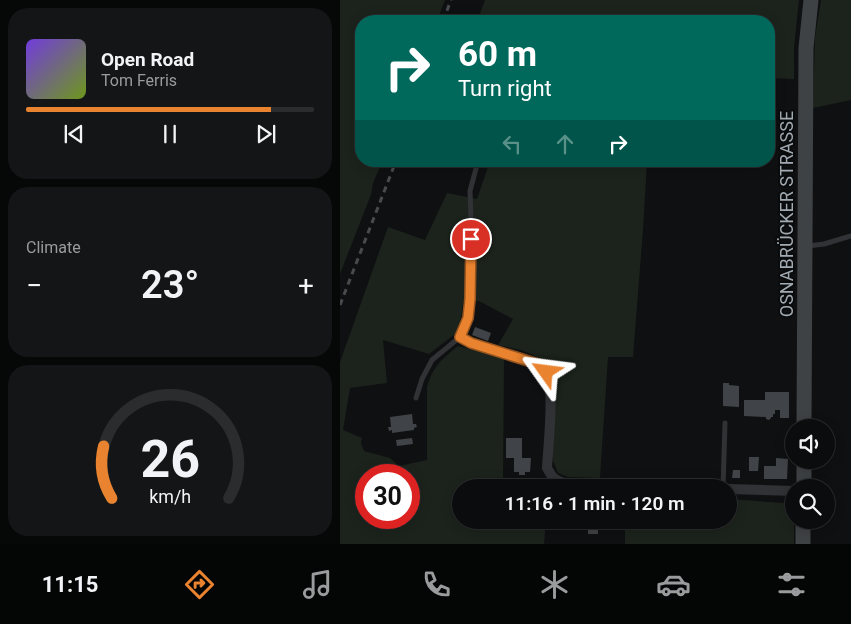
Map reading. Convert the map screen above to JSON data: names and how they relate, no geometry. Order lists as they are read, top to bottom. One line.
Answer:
{"streets":{"main road":["OSNABRÜCKER STRASSE"]},"page":{"turn":["60 m","Turn right"],"song":["Open Road","Tom Ferris"],"tile":"Climate","heat":["−","23°","+"],"limit":"30","trip":"11:16 · 1 min · 120 m","tabs":"11:15","gauge":["26","km/h"]}}
